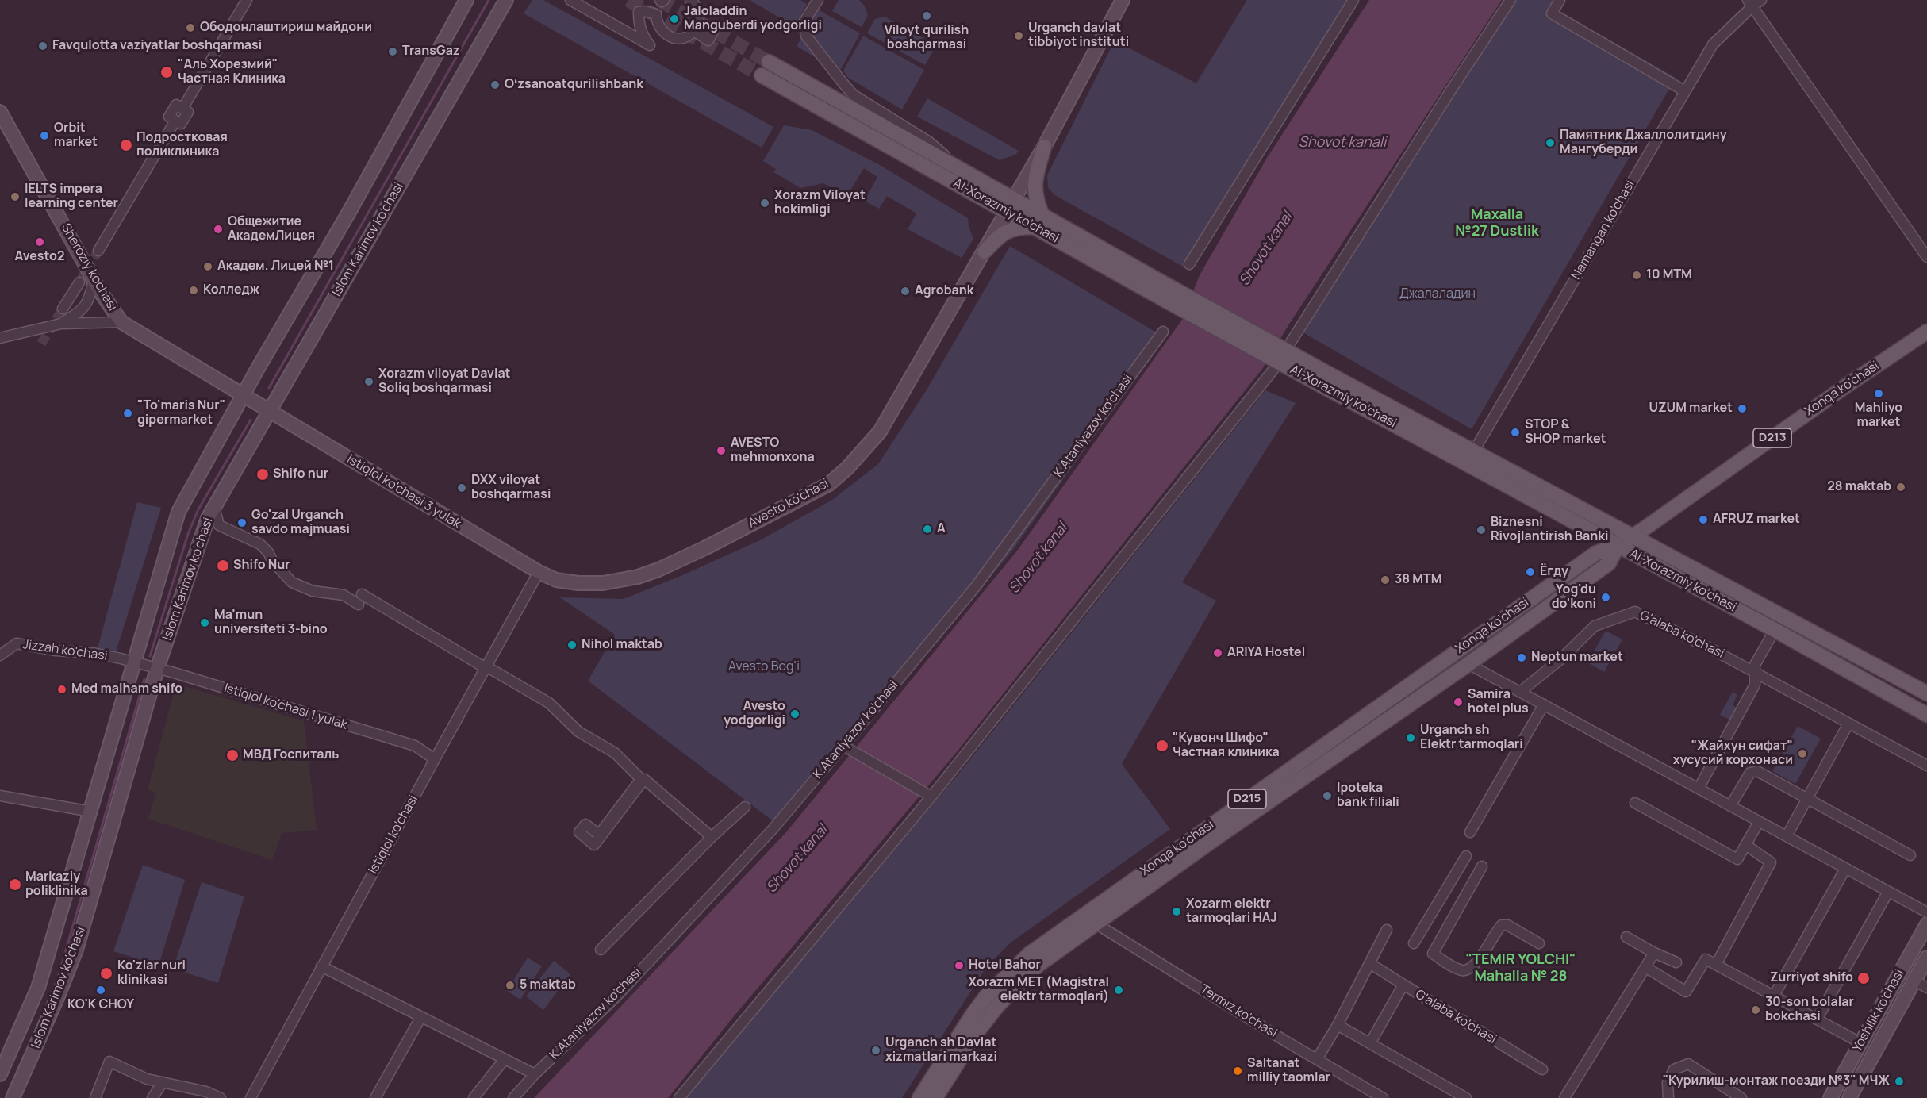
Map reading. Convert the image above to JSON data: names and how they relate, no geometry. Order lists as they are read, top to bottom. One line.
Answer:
{"streets":{"main road":["Al-Xorazmiy ko’chasi","Islom Karimov ko'chasi","Sheroziy kochasi","Xonqa ko'chasi","D213","Istiqlol ko'chasi 3 yulak","Avesto ko'chasi","D215","Yoshllik ko'chasi"],"street":["Namangan ko'chasi","K.Ataniyazov ko'chasi","G'alaba ko'chasi","Jizzah ko'chasi","Istiqlol ko'chasi 1 yulak","Istiqlol ko'chasi","Termiz ko'chasi"]},"crossings":[["Al-Xorazmiy ko’chasi","Namangan ko'chasi"],["Al-Xorazmiy ko’chasi","Xonqa ko'chasi"],["Al-Xorazmiy ko’chasi","Avesto ko'chasi"],["Islom Karimov ko'chasi","Istiqlol ko'chasi 3 yulak"],["Islom Karimov ko'chasi","Jizzah ko'chasi"],["Islom Karimov ko'chasi","Istiqlol ko'chasi 1 yulak"],["Sheroziy kochasi","Istiqlol ko'chasi 3 yulak"],["Xonqa ko'chasi","Termiz ko'chasi"],["Istiqlol ko'chasi 3 yulak","Avesto ko'chasi"],["Istiqlol ko'chasi 3 yulak","Istiqlol ko'chasi"],["Avesto ko'chasi","Istiqlol ko'chasi"],["Jizzah ko'chasi","Istiqlol ko'chasi 1 yulak"],["Istiqlol ko'chasi 1 yulak","Istiqlol ko'chasi"]],"districts":["Maxalla №27 Dustlik","\"TEMIR YOLCHI\" Mahalla № 28"],"water":["Shovot kanali","Shovot kanal"],"parks":["Джалаладин","Avesto Bog'i"],"places":["Viloyt qurilish boshqarmasi","Jaloladdin Manguberdi yodgorligi","Ободонлаштириш майдони","Urganch davlat tibbiyot instituti","Favqulotta vaziyatlar boshqarmasi","TransGaz","\"Аль Хорезмий\" Частная Клиника","Oʻzsanoatqurilishbank","Orbit market","Памятник Джаллолитдину Мангуберди","Подростковая поликлиника","IELTS impera learning center","Xorazm Viloyat hokimligi","Общежитие АкадемЛицея","Avesto2","Академ. Лицей №1","10 MTM","Колледж","Agrobank","Xorazm viloyat Davlat Soliq boshqarmasi","Mahliyo market","UZUM market","\"To'maris Nur\" gipermarket","STOP & SHOP market","AVESTO mehmonxona","Shifo nur","28 maktab","DXX viloyat boshqarmasi","AFRUZ market","Go'zal Urganch savdo majmuasi","A","Biznesni Rivojlantirish Banki","Shifo Nur","Ёгду","38 MTM","Yog'du do'koni","Ma'mun universiteti 3-bino","Nihol maktab","ARIYA Hostel","Neptun market","Med malham shifo","Samira hotel plus","Avesto yodgorligi","Urganch sh Elektr tarmoqlari","\"Кувонч Шифо\" Частная клиника","\"Жайхун сифат\" хусусий корхонаси","МВД Госпиталь","Ipoteka bank filiali","Markaziy poliklinika","Xozarm elektr tarmoqlari HAJ","Hotel Bahor","Ko'zlar nuri klinikasi","Zurriyot shifo","5 maktab","KO'K CHOY","Xorazm MET (Magistral elektr tarmoqlari)","30-son bolalar bokchasi","Urganch sh Davlat xizmatlari markazi","Saltanat milliy taomlar","\"Курилиш-монтаж поезди №3\" МЧЖ"]}
